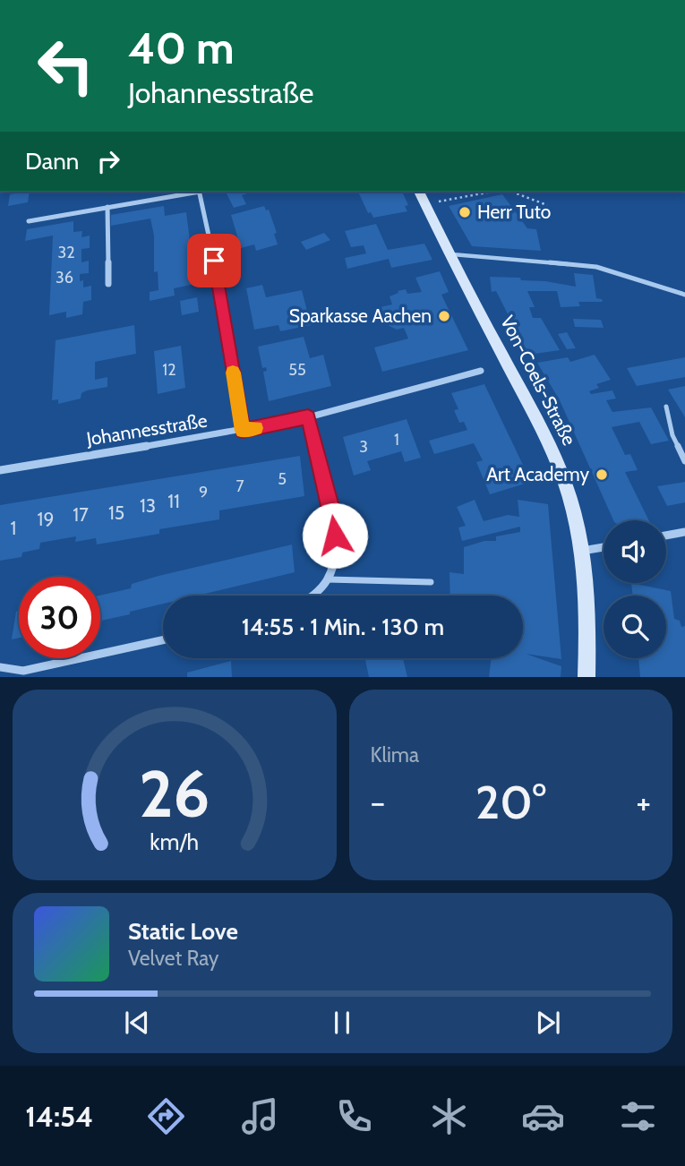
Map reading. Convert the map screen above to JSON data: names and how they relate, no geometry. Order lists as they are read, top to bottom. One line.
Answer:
{"streets":{"main road":["Von-Coels-Straße"],"street":["Johannesstraße"]},"places":["Herr Tuto","Sparkasse Aachen","Art Academy"],"house_numbers":["32","36","12","55","1","3","5","7","9","11","13","15","17","19","1"],"page":{"turn":["40 m","Johannesstraße"],"then":"Dann","limit":"30","trip":"14:55 · 1 Min. · 130 m","tile":"Klima","heat":["−","20°","+"],"song":["Static Love","Velvet Ray"],"tabs":"14:54","gauge":["26","km/h"]}}
